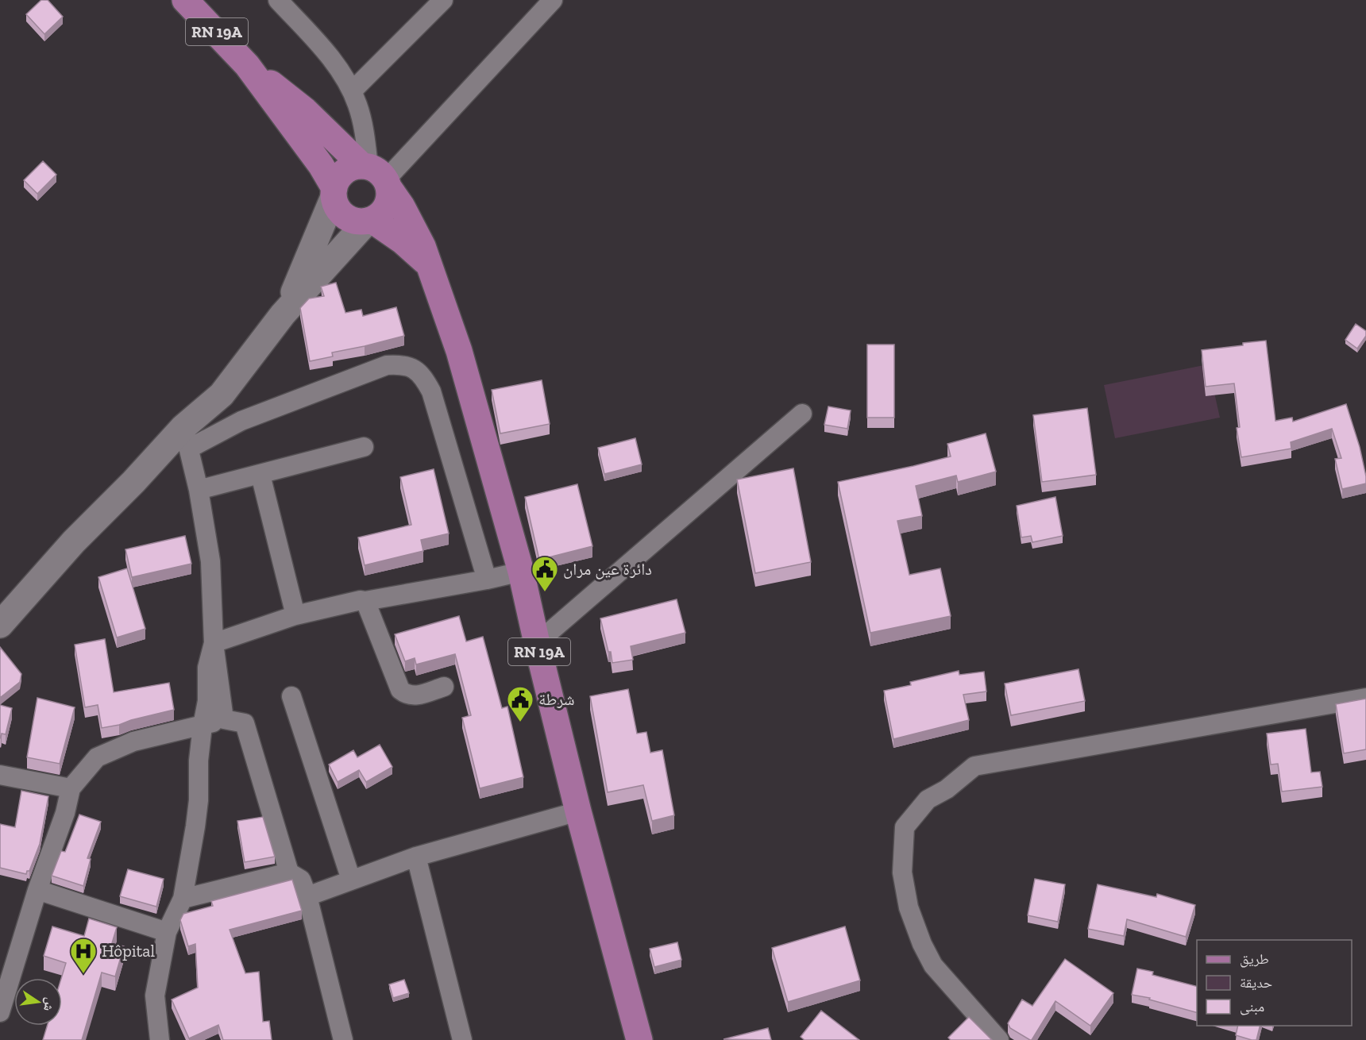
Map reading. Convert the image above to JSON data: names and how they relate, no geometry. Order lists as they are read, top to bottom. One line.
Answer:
{"streets":{"main road":["RN 19A"]},"places":{"public building":["دائرة عين مران","شرطة"],"hospital":["Hôpital"]},"legend":["طريق","حديقة","مبنى"],"north":"right"}
